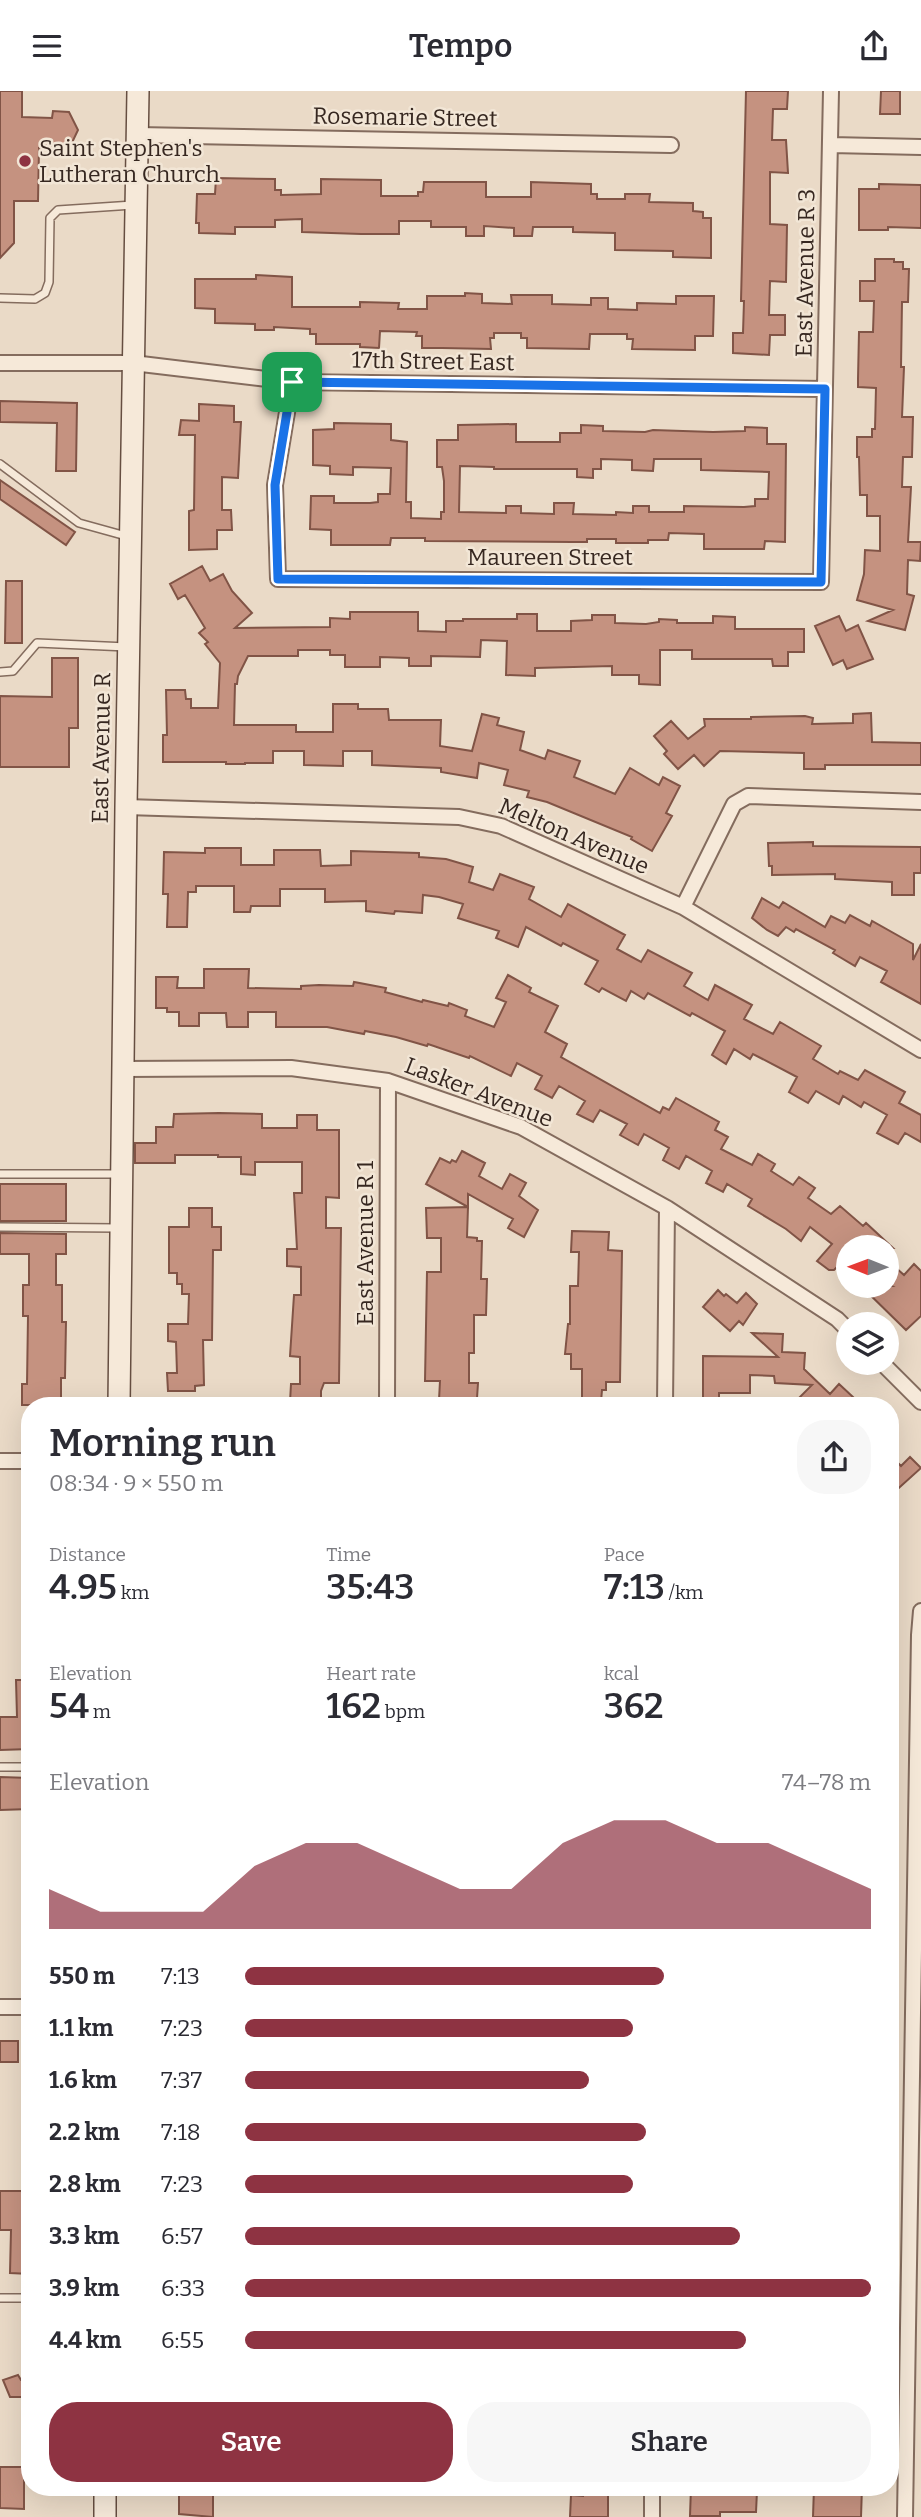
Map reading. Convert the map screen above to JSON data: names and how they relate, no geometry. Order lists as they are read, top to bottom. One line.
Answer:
{"streets":{"main road":["East Avenue R"],"street":["Rosemarie Street","East Avenue R 3","17th Street East","Maureen Street","Melton Avenue","Lasker Avenue","East Avenue R 1"]},"crossings":[["Rosemarie Street","East Avenue R"],["East Avenue R 3","17th Street East"],["East Avenue R 3","Maureen Street"],["17th Street East","Maureen Street"],["17th Street East","East Avenue R"],["East Avenue R","Melton Avenue"],["East Avenue R","Lasker Avenue"],["Lasker Avenue","East Avenue R 1"]],"places":["Saint Stephen's Lutheran Church"],"north":"left","page":{"header":"Tempo","heading":["Morning run","08:34 · 9 × 550 m"],"stats":[["Distance","4.95 km"],["Time","35:43"],["Pace","7:13 /km"],["Elevation","54 m"],["Heart rate","162 bpm"],["kcal","362"]],"chart":["Elevation","74–78 m"],"list":[{"name":"550 m","note":"7:13"},{"name":"1.1 km","note":"7:23"},{"name":"1.6 km","note":"7:37"},{"name":"2.2 km","note":"7:18"},{"name":"2.8 km","note":"7:23"},{"name":"3.3 km","note":"6:57"},{"name":"3.9 km","note":"6:33"},{"name":"4.4 km","note":"6:55"}],"buttons":["Save","Share"]}}
